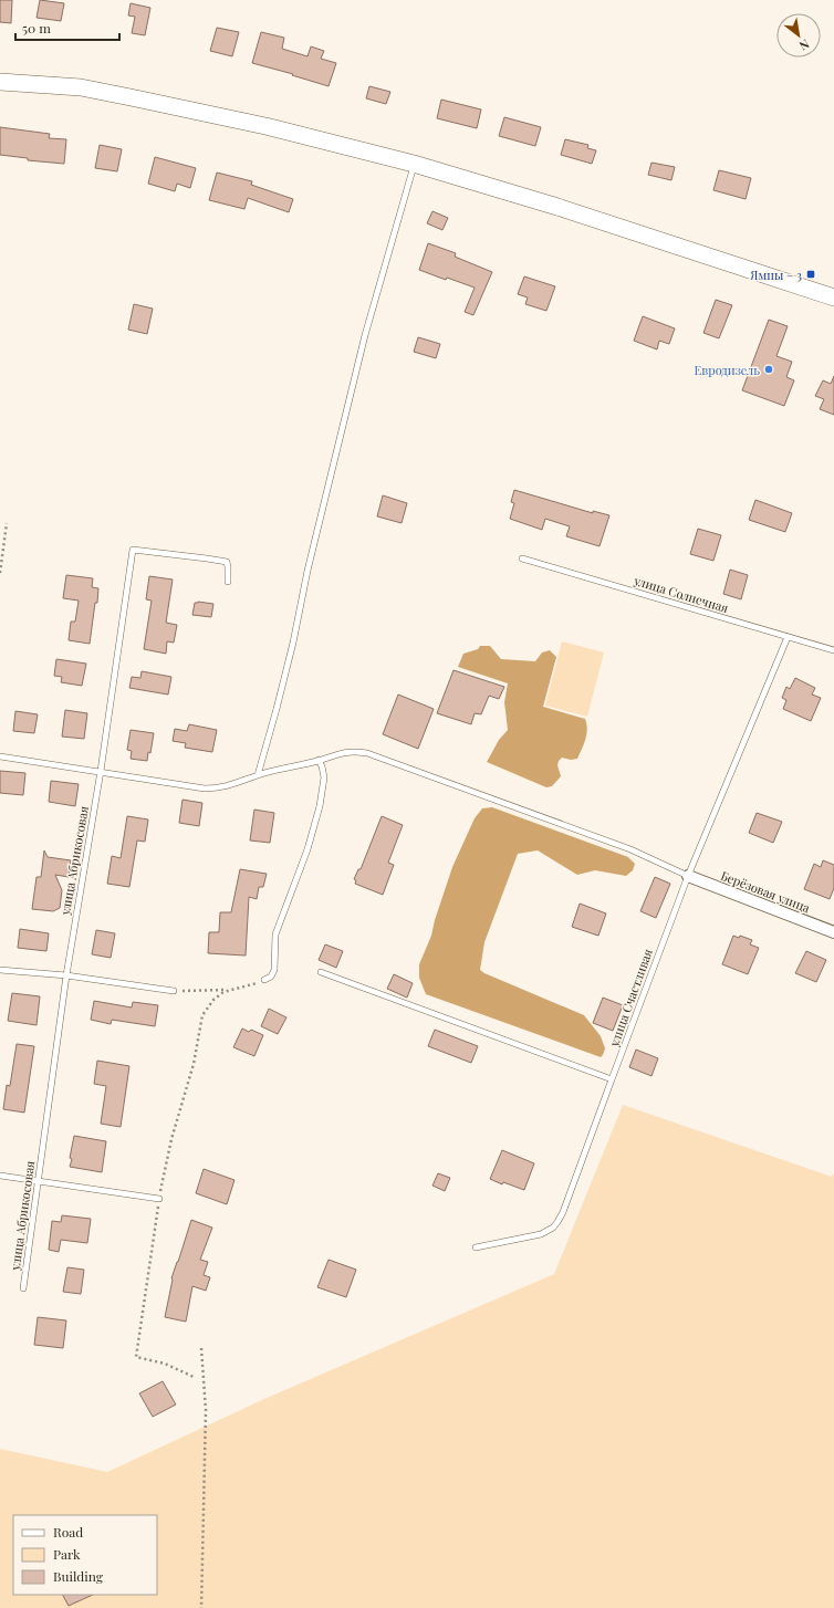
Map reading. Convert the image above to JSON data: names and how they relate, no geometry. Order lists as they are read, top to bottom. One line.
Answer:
{"streets":{"street":["Берёзовая улица"],"lane":["улица Солнечная","улица Абрикосовая","улица Счастливая"]},"crossings":[["улица Солнечная","улица Счастливая"],["Берёзовая улица","улица Счастливая"]],"places":{"transit":["Ямны – 3"],"other":["Евродизель"]},"legend":["Road","Park","Building"],"scale_bar":"50 m","north":"bottom right"}
